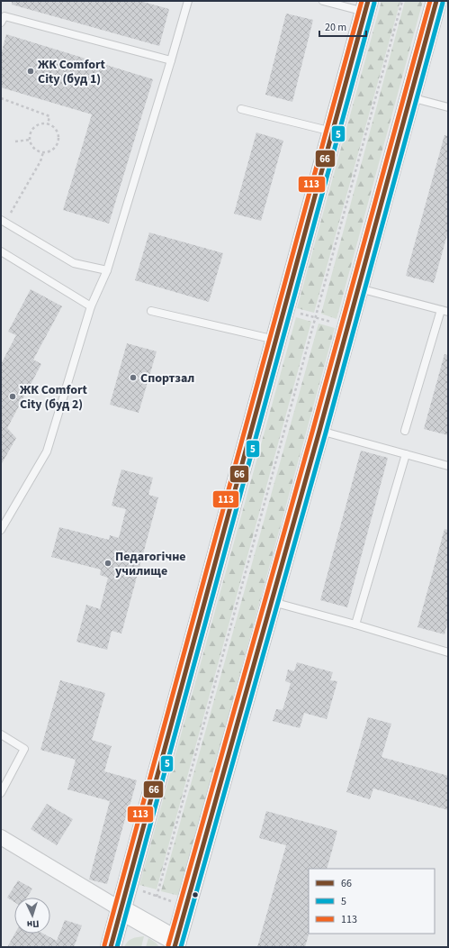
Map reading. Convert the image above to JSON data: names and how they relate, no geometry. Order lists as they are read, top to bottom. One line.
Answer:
{"places":["ЖК Comfort City (буд 1)","Спортзал","ЖК Comfort City (буд 2)","Педагогічне училище"],"lines":["transit line 66","transit line 113","transit line 5"],"legend":["66","5","113"],"scale_bar":"20 m","north":"bottom"}
